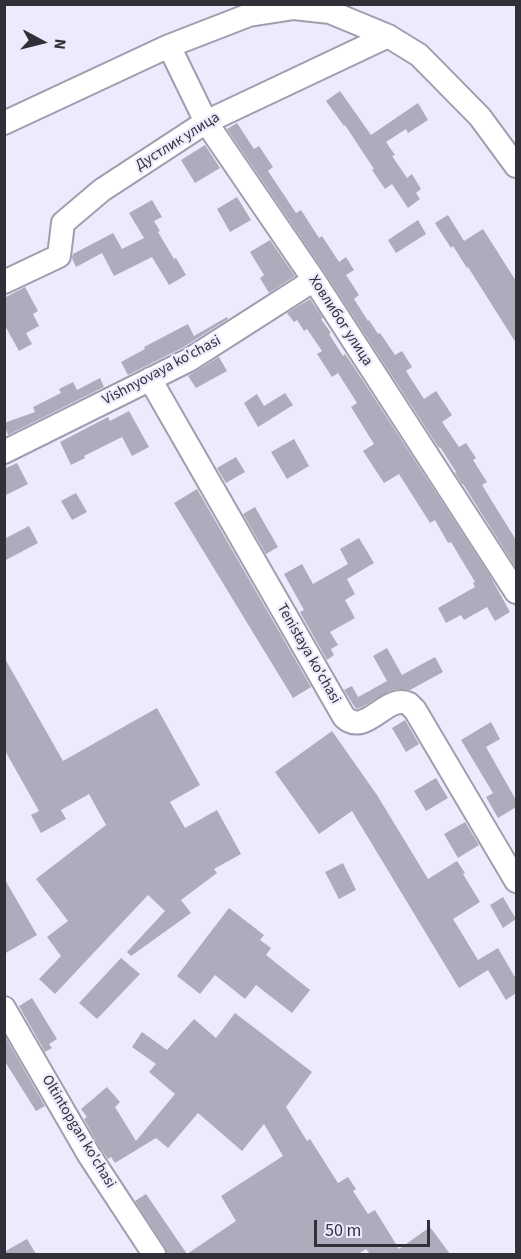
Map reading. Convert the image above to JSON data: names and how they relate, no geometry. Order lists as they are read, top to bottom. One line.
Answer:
{"streets":{"street":["Дустлик улица","Ховлибог улица","Vishnyovaya ko'chasi","Tenistaya ko'chasi","Oltintopgan ko'chasi"]},"crossings":[["Дустлик улица","Ховлибог улица"],["Ховлибог улица","Vishnyovaya ko'chasi"],["Vishnyovaya ko'chasi","Tenistaya ko'chasi"]],"scale_bar":"50 m","north":"right"}
